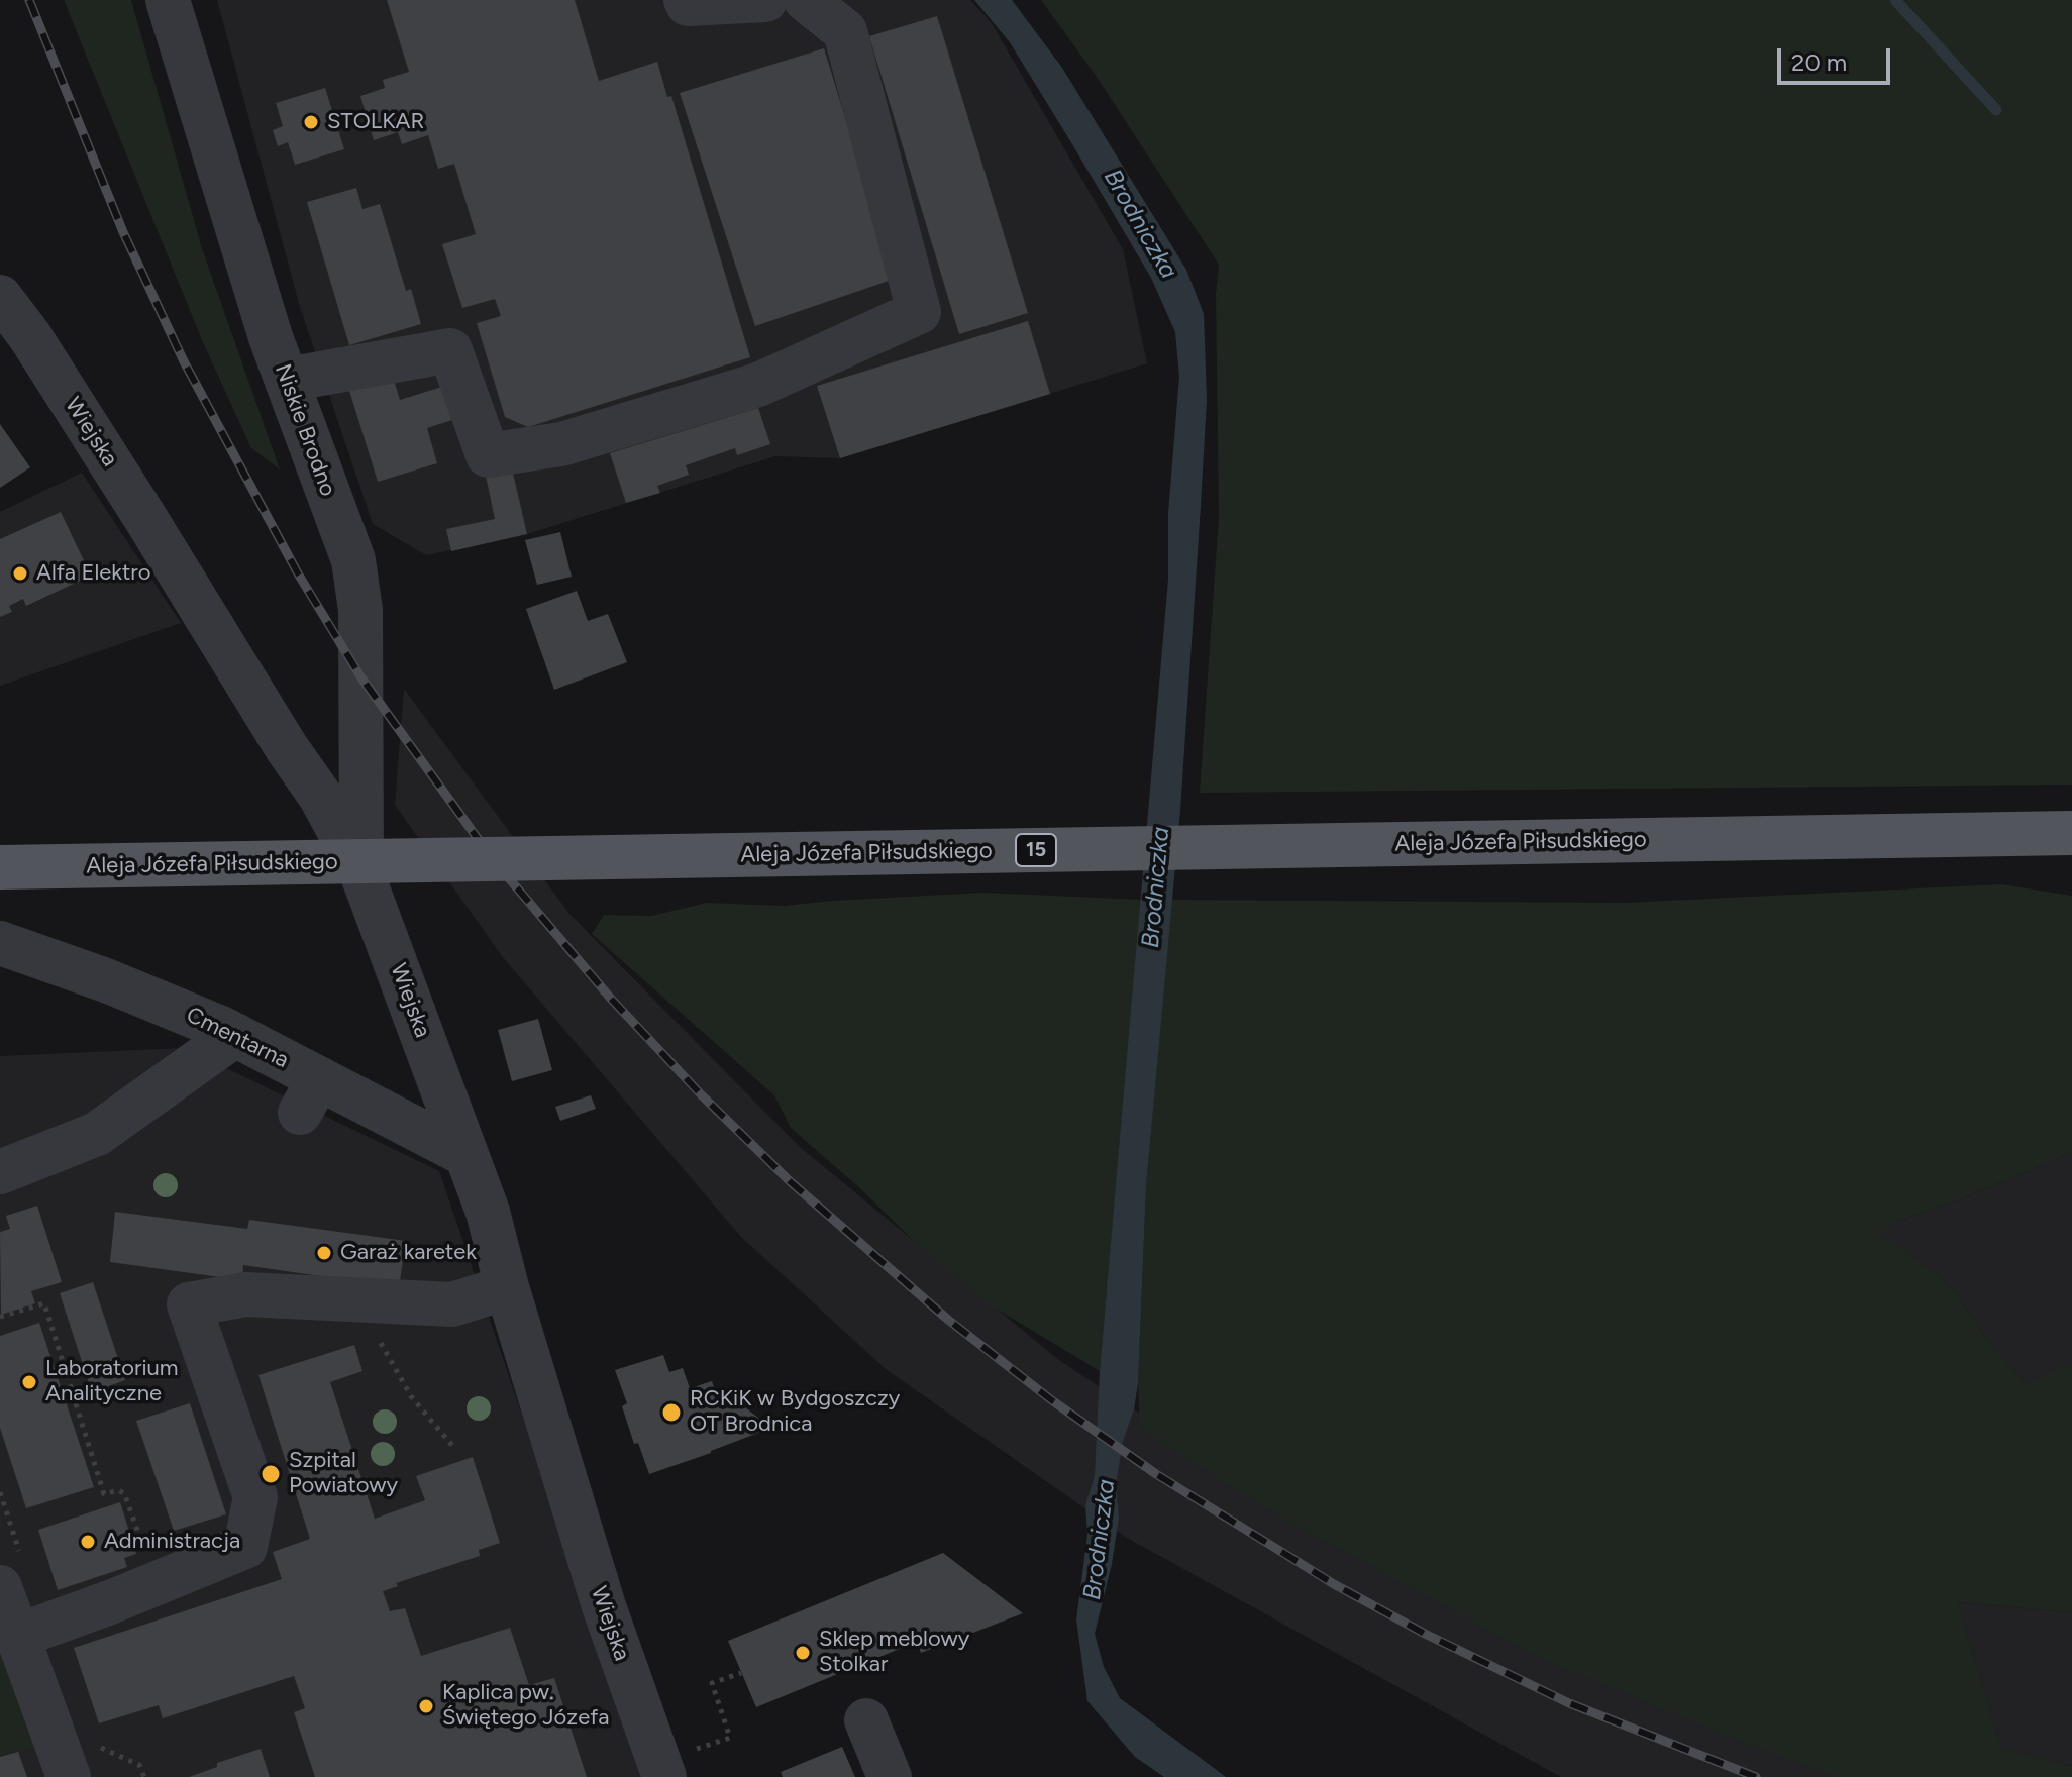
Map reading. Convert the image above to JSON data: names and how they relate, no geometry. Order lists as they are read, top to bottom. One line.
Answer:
{"streets":{"main road":["Aleja Józefa Piłsudskiego","15"],"street":["Niskie Brodno","Wiejska","Cmentarna"]},"crossings":[["Niskie Brodno","Wiejska"],["Wiejska","Cmentarna"]],"water":["Brodniczka"],"places":["STOLKAR","Alfa Elektro","Garaż karetek","Laboratorium Analityczne","RCKiK w Bydgoszczy OT Brodnica","Szpital Powiatowy","Administracja","Sklep meblowy Stolkar","Kaplica pw. Świętego Józefa"],"scale_bar":"20 m"}
